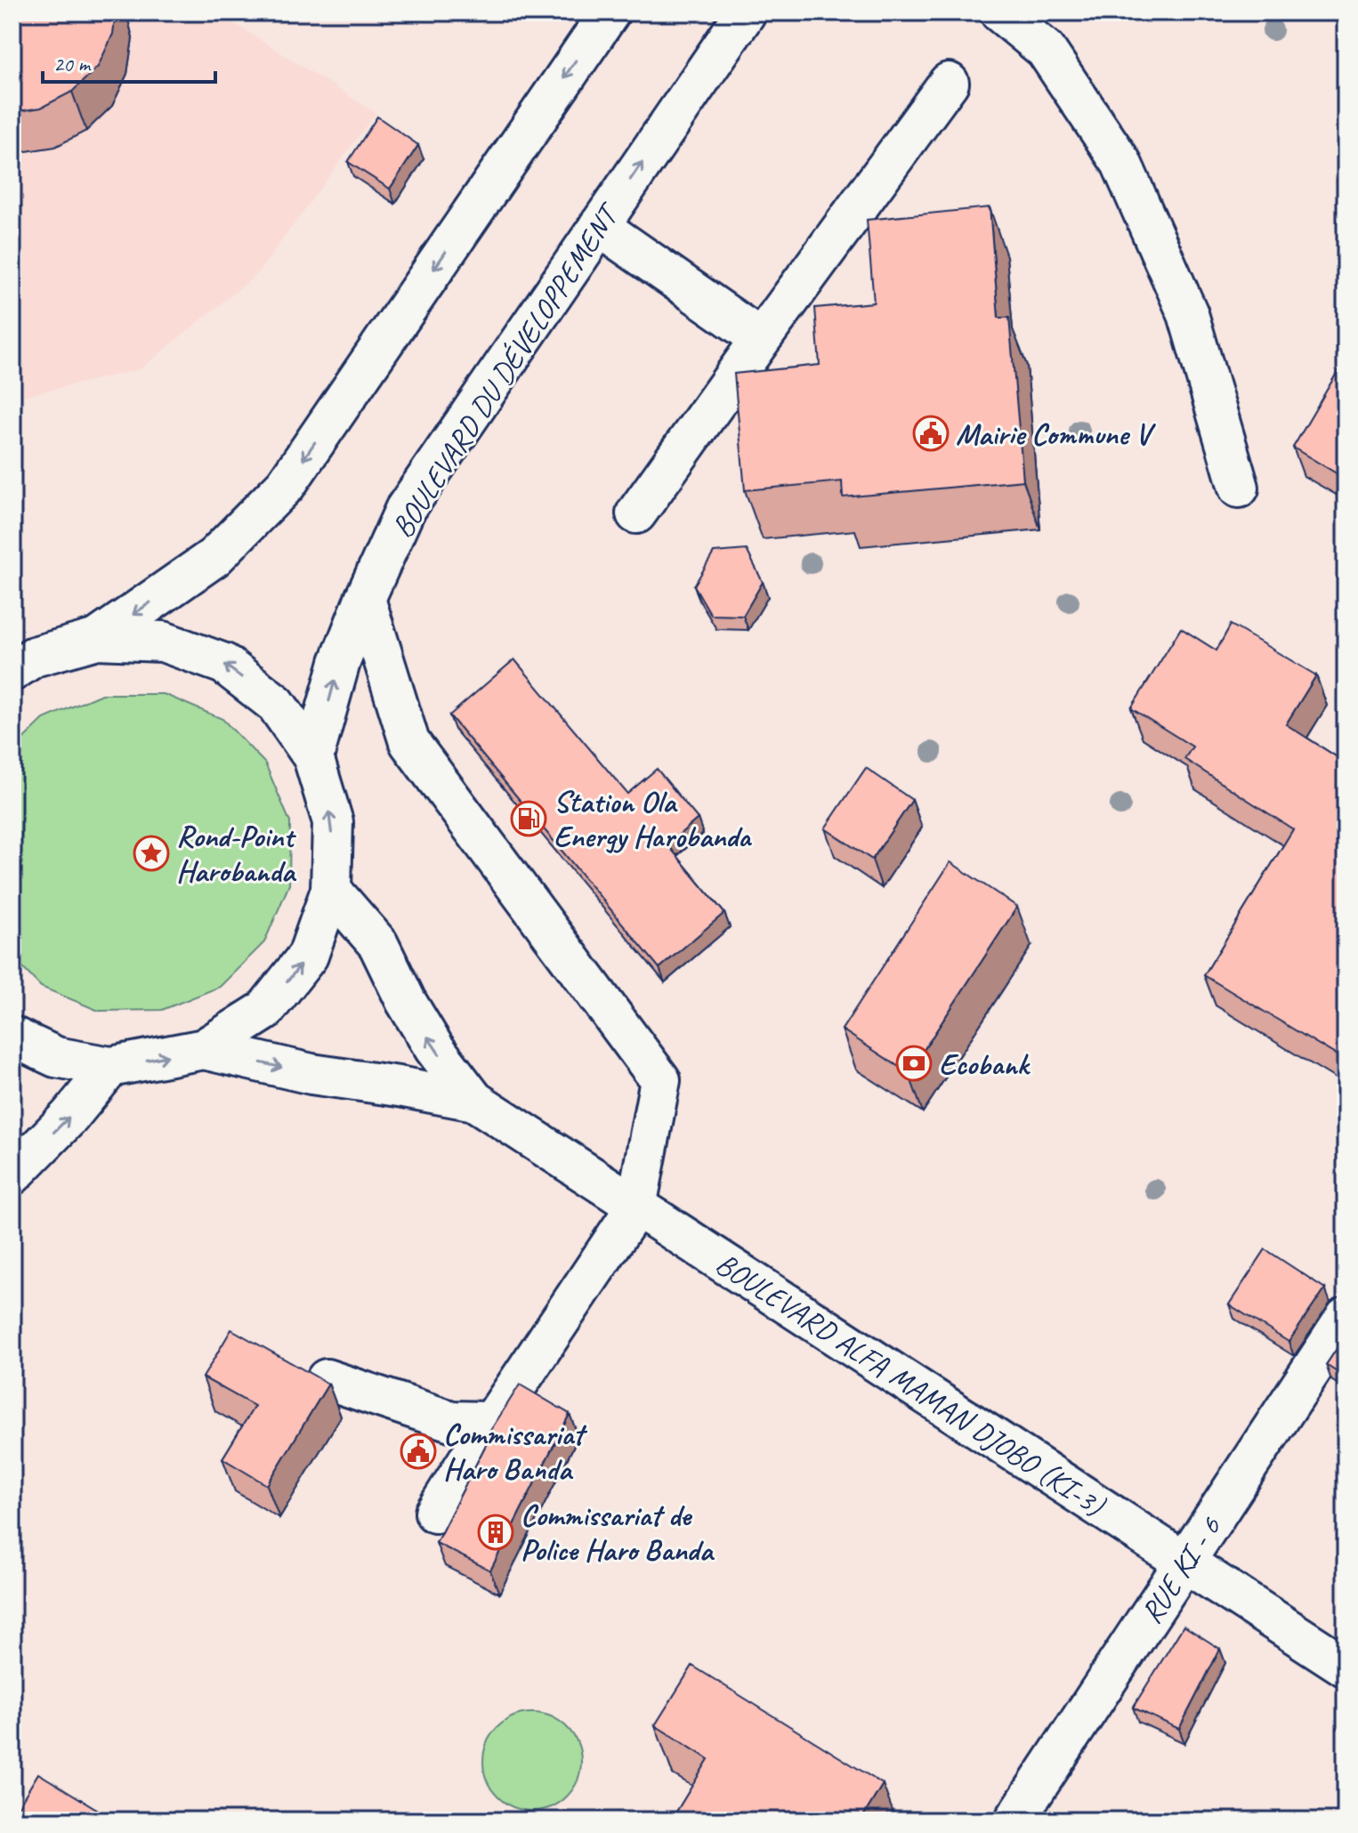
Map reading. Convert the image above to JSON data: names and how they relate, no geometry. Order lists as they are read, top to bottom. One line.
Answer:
{"streets":{"main road":["BOULEVARD DU DÉVELOPPEMENT","BOULEVARD ALFA MAMAN DJOBO (KI-3)","RUE KI - 6"]},"crossings":[["BOULEVARD ALFA MAMAN DJOBO (KI-3)","RUE KI - 6"]],"places":{"public building":["Mairie Commune V","Commissariat Haro Banda"],"fuel station":["Station Ola Energy Harobanda"],"place":["Rond-Point Harobanda"],"bank":["Ecobank"],"building":["Commissariat de Police Haro Banda"]},"scale_bar":"20 m"}
